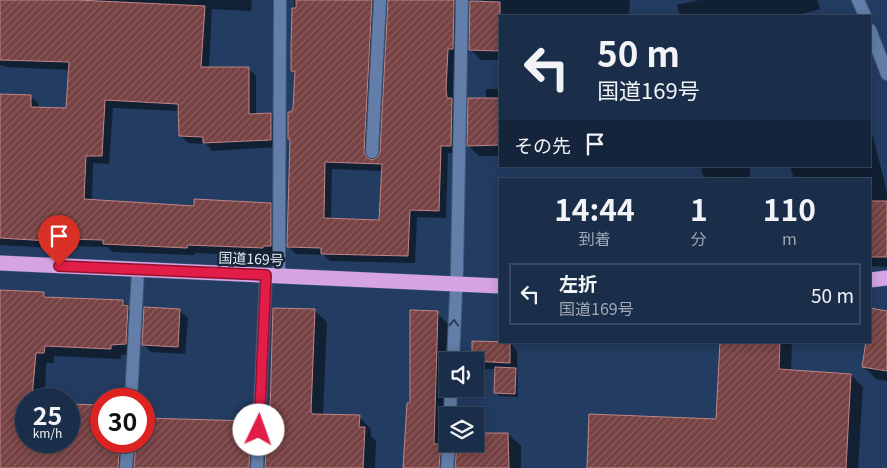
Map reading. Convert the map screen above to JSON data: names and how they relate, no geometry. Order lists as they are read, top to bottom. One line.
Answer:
{"streets":{"highway":["国道169号"]},"page":{"turn":["50 m","国道169号"],"then":"その先","eta":["14:44","到着","1","分","110","m"],"list":[{"name":"左折","note":"国道169号","value":"50 m"}],"speed":"25 km/h","limit":"30"}}
